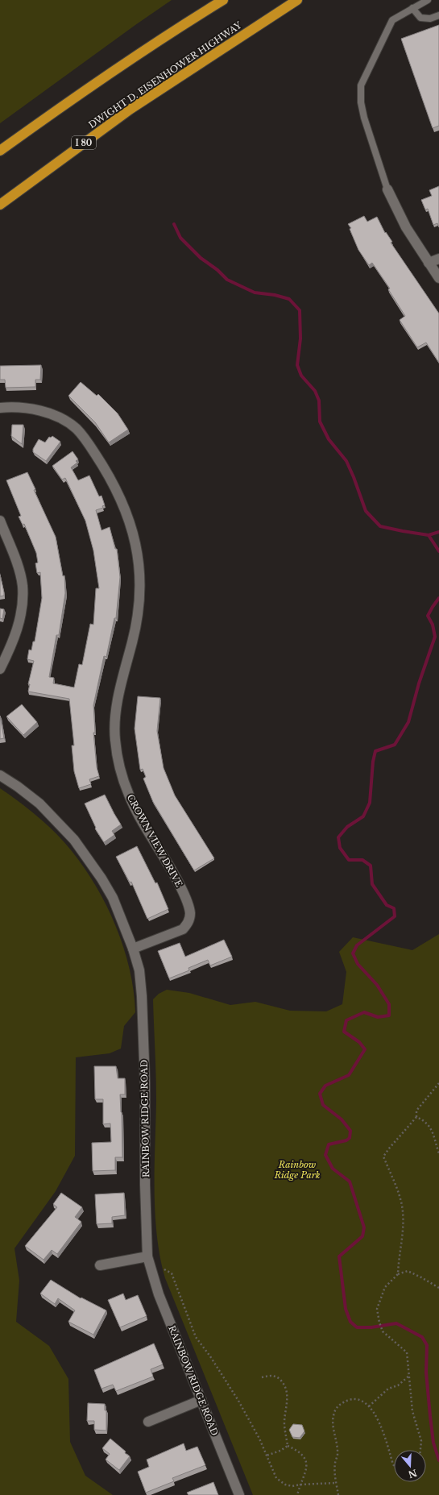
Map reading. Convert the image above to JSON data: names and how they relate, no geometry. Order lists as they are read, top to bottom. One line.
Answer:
{"streets":{"highway":["DWIGHT D. EISENHOWER HIGHWAY","I 80"],"street":["CROWN VIEW DRIVE","RAINBOW RIDGE ROAD"]},"crossings":[["CROWN VIEW DRIVE","RAINBOW RIDGE ROAD"]],"parks":["Rainbow Ridge Park"],"north":"bottom"}
